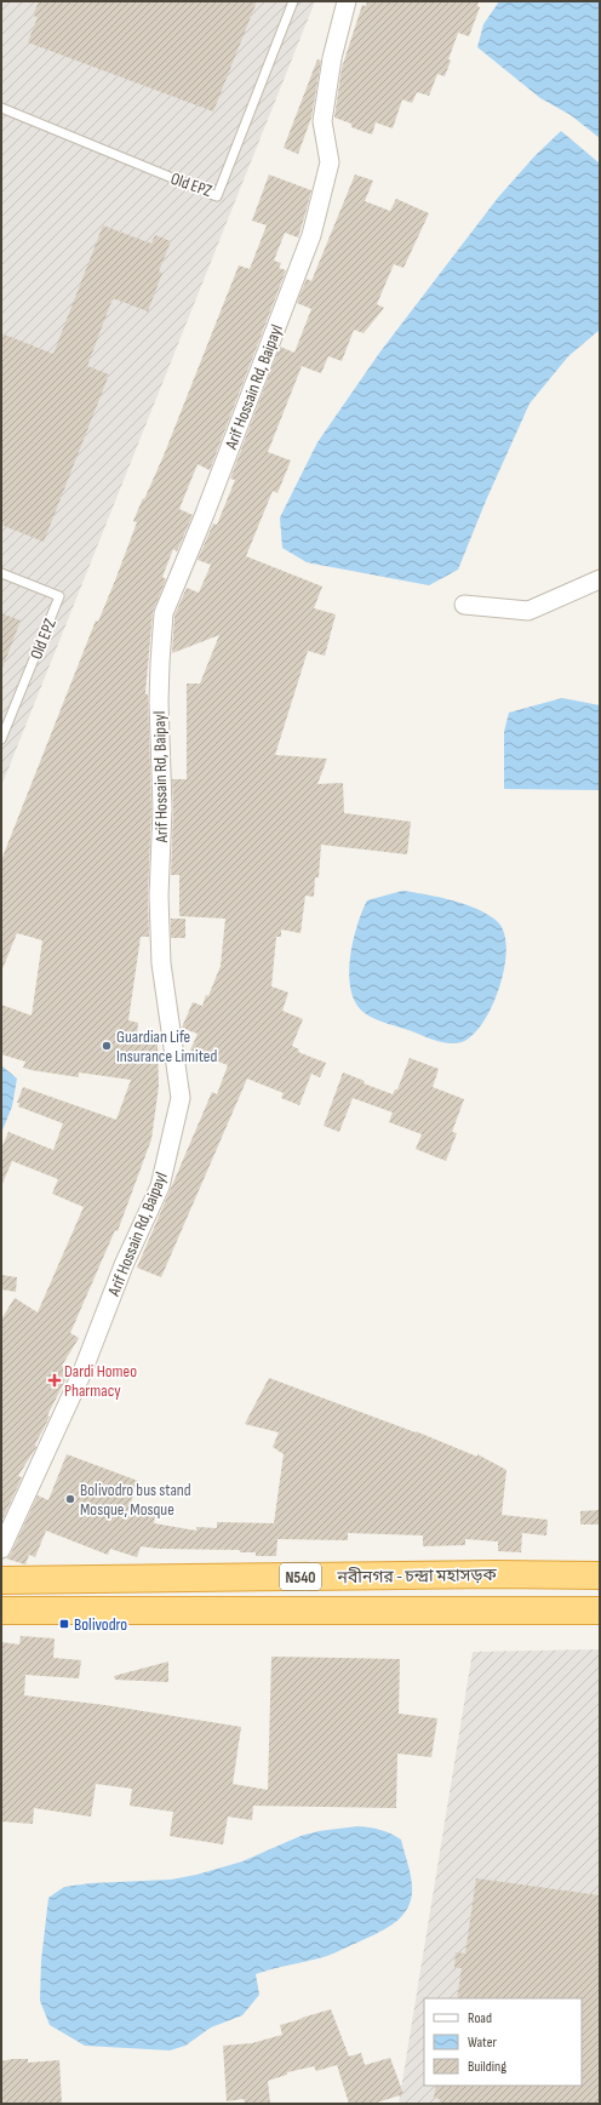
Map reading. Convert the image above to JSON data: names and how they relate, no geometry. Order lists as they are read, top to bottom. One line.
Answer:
{"streets":{"highway":["নবীনগর - চন্দ্রা মহাসড়ক","N540"],"street":["Arif Hossain Rd, Baipayl"],"lane":["Old EPZ"]},"places":{"other":["Guardian Life Insurance Limited","Bolivodro bus stand Mosque, Mosque"],"health":["Dardi Homeo Pharmacy"],"transit":["Bolivodro"]},"legend":["Road","Water","Building"]}
